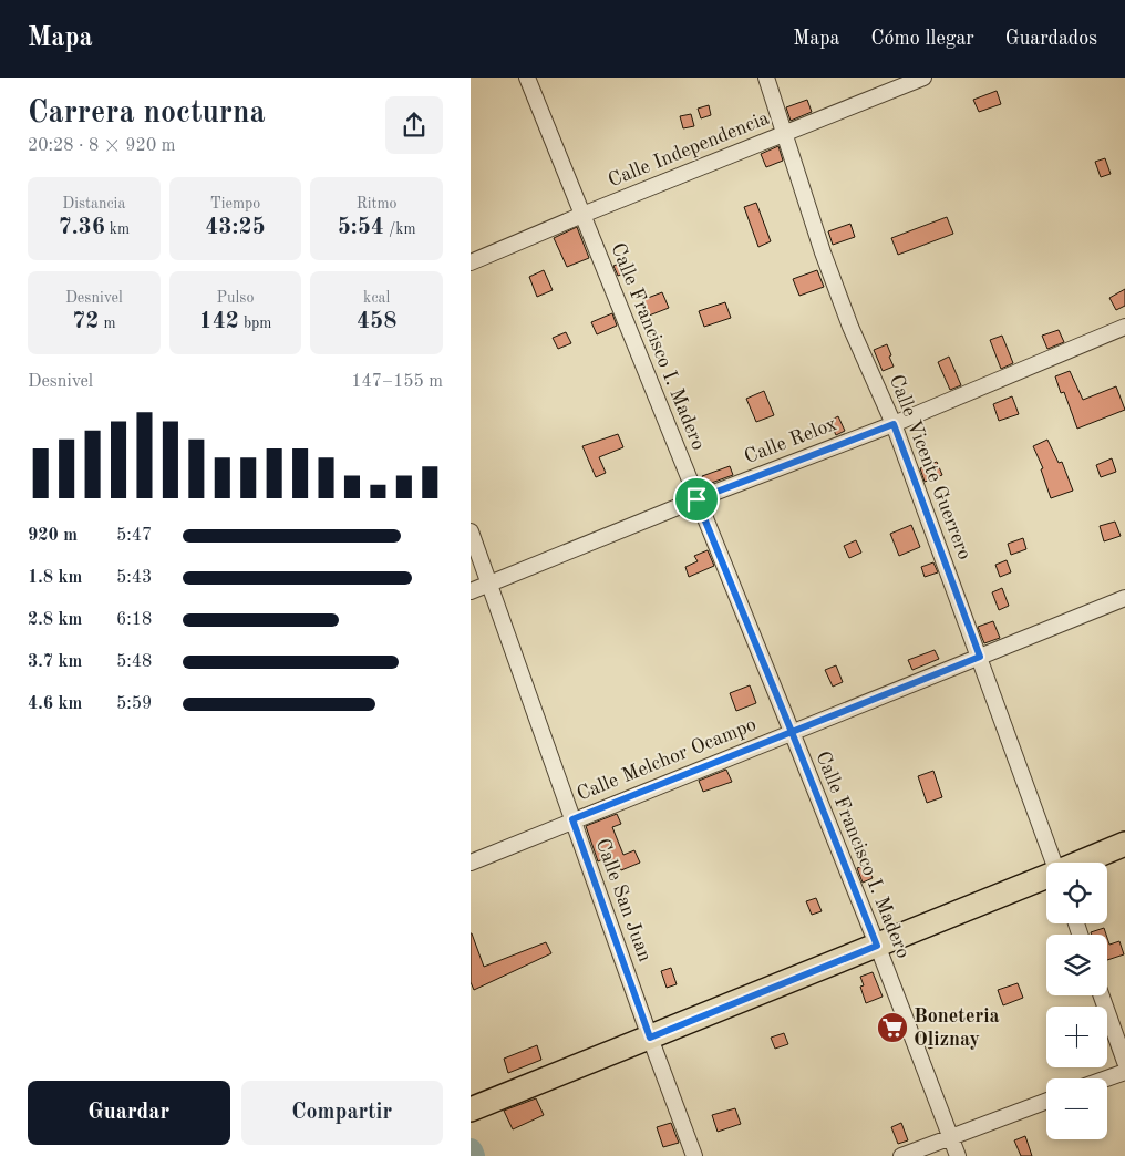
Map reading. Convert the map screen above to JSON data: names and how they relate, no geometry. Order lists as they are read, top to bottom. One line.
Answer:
{"streets":{"street":["Calle Independencia","Calle Francisco I. Madero","Calle Relox","Calle Vicente Guerrero","Calle Melchor Ocampo","Calle San Juan"]},"crossings":[["Calle Independencia","Calle Francisco I. Madero"],["Calle Independencia","Calle Vicente Guerrero"],["Calle Francisco I. Madero","Calle Relox"],["Calle Francisco I. Madero","Calle Melchor Ocampo"],["Calle Relox","Calle Vicente Guerrero"],["Calle Relox","Calle San Juan"],["Calle Vicente Guerrero","Calle Melchor Ocampo"],["Calle Melchor Ocampo","Calle San Juan"]],"places":{"supermarket":["Boneteria Oliznay"]},"page":{"header":"Mapa","nav":["Mapa","Cómo llegar","Guardados"],"heading":["Carrera nocturna","20:28 · 8 × 920 m"],"stats":[["Distancia","7.36 km"],["Tiempo","43:25"],["Ritmo","5:54 /km"],["Desnivel","72 m"],["Pulso","142 bpm"],["kcal","458"]],"chart":["Desnivel","147–155 m"],"list":[{"name":"920 m","note":"5:47"},{"name":"1.8 km","note":"5:43"},{"name":"2.8 km","note":"6:18"},{"name":"3.7 km","note":"5:48"},{"name":"4.6 km","note":"5:59"}],"map_buttons":["+","−"],"buttons":["Guardar","Compartir"]}}
